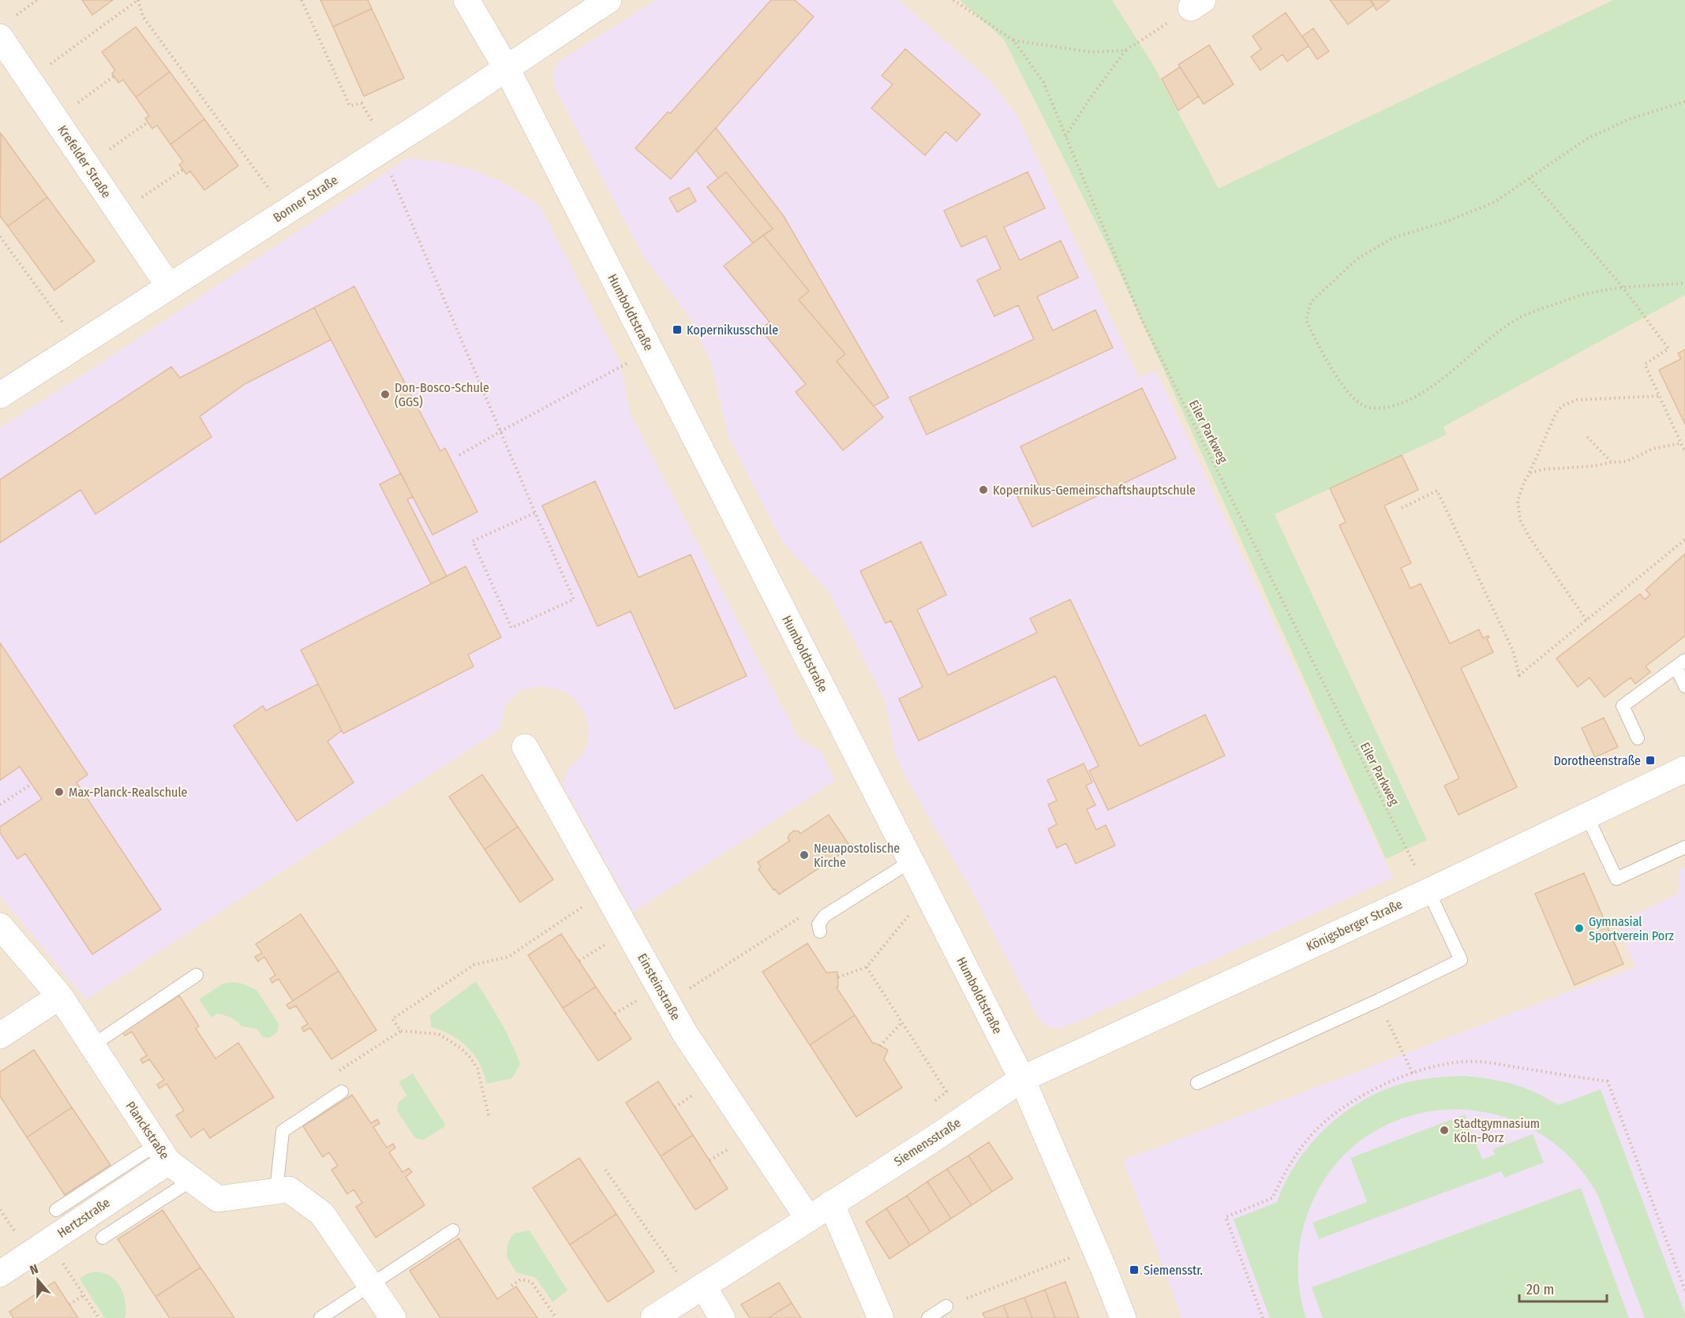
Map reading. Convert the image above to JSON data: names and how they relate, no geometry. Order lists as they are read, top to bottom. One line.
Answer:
{"streets":{"street":["Krefelder Straße","Bonner Straße","Humboldtstraße","Königsberger Straße","Einsteinstraße","Planckstraße","Siemensstraße","Hertzstraße"],"path":["Eiler Parkweg"]},"crossings":[["Krefelder Straße","Bonner Straße"],["Bonner Straße","Humboldtstraße"],["Humboldtstraße","Königsberger Straße"],["Humboldtstraße","Siemensstraße"],["Eiler Parkweg","Königsberger Straße"],["Königsberger Straße","Siemensstraße"],["Einsteinstraße","Siemensstraße"],["Planckstraße","Hertzstraße"]],"places":{"transit":["Kopernikusschule","Dorotheenstraße","Siemensstr."],"other":["Don-Bosco-Schule (GGS)","Kopernikus-Gemeinschaftshauptschule","Max-Planck-Realschule","Neuapostolische Kirche","Gymnasial Sportverein Porz","Stadtgymnasium Köln-Porz"]},"scale_bar":"20 m","north":"top"}
